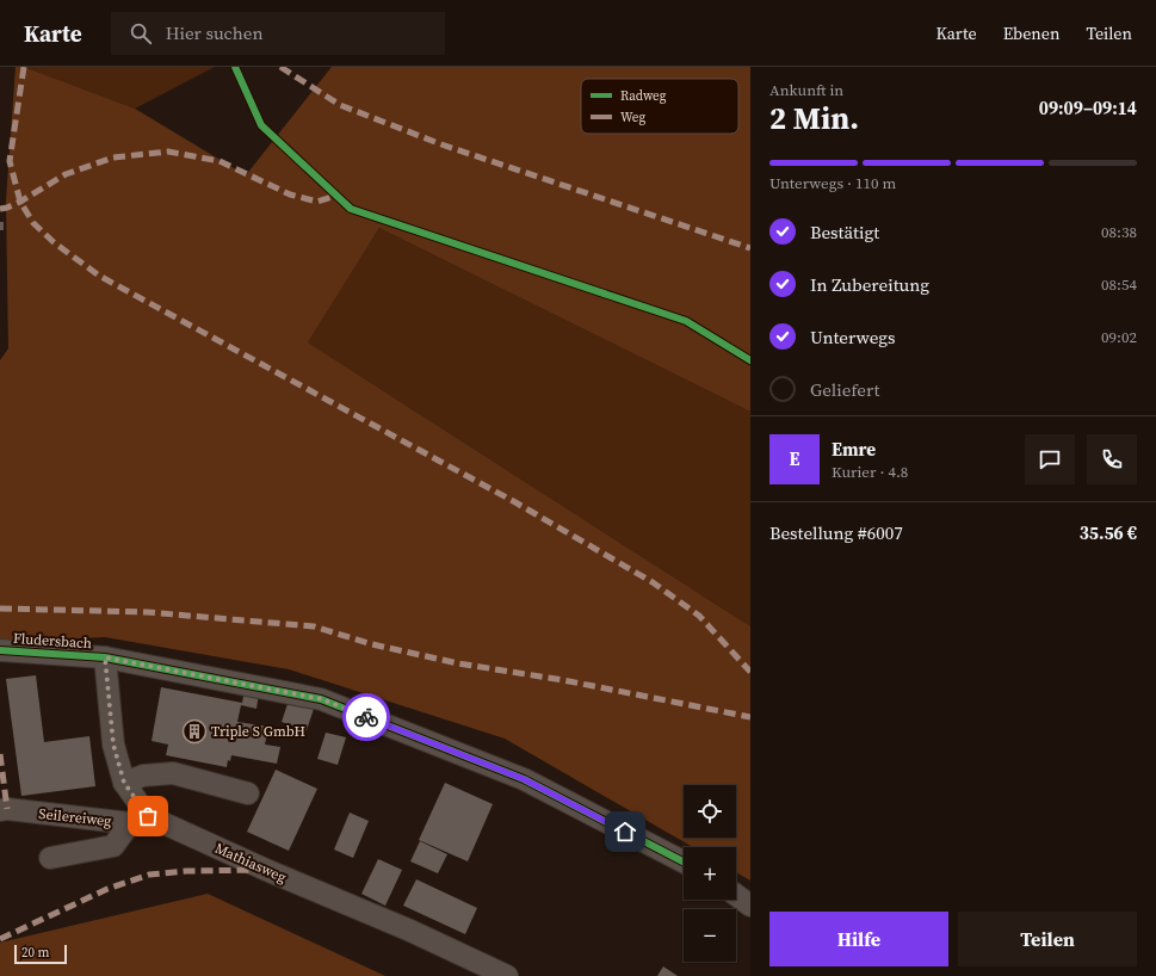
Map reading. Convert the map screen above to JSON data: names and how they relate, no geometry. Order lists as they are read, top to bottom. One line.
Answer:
{"streets":{"street":["Fludersbach","Seilereiweg","Mathiasweg"]},"crossings":[["Seilereiweg","Mathiasweg"]],"places":{"building":["Triple S GmbH"]},"legend":["Radweg","Weg"],"scale_bar":"20 m","page":{"header":"Karte","search":"Hier suchen","nav":["Karte","Ebenen","Teilen"],"heading":["2 Min.","Ankunft in","09:09–09:14"],"panel":["Emre","Kurier · 4.8","Bestellung #6007","35.56 €"],"bar":"Unterwegs · 110 m","list":[["Bestätigt","08:38"],["In Zubereitung","08:54"],["Unterwegs","09:02"],"Geliefert"],"round":"E","map_buttons":["+","−"],"buttons":["Hilfe","Teilen"],"scale":"20 m"}}
